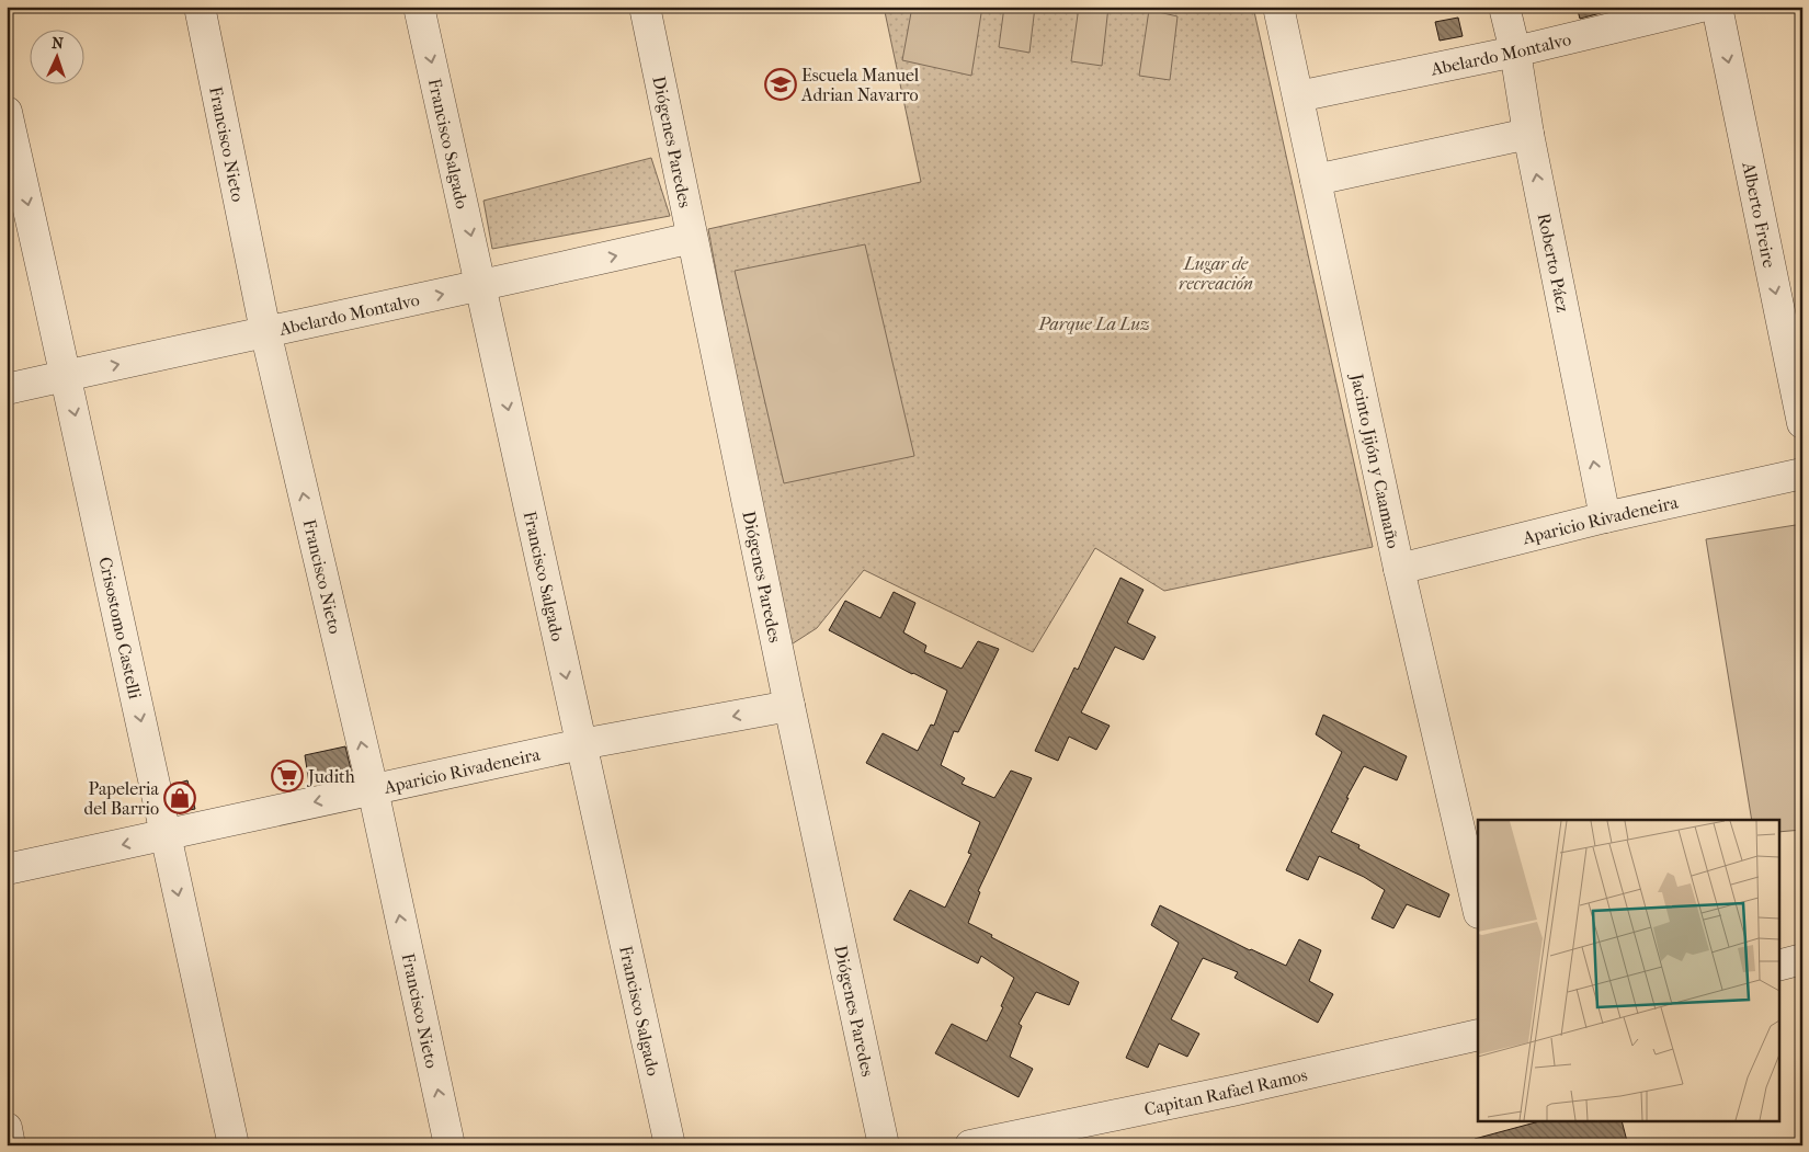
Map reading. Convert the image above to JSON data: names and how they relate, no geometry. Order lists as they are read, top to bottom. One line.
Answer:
{"streets":{"street":["Abelardo Montalvo","Diógenes Paredes","Francisco Nieto","Francisco Salgado","Alberto Freire","Roberto Páez","Jacinto Jijón y Caamaño","Aparicio Rivadeneira","Crisostomo Castelli","Capitan Rafael Ramos"]},"crossings":[["Abelardo Montalvo","Diógenes Paredes"],["Abelardo Montalvo","Francisco Nieto"],["Abelardo Montalvo","Francisco Salgado"],["Abelardo Montalvo","Roberto Páez"],["Abelardo Montalvo","Jacinto Jijón y Caamaño"],["Abelardo Montalvo","Crisostomo Castelli"],["Diógenes Paredes","Aparicio Rivadeneira"],["Francisco Nieto","Aparicio Rivadeneira"],["Francisco Salgado","Aparicio Rivadeneira"],["Roberto Páez","Aparicio Rivadeneira"],["Jacinto Jijón y Caamaño","Aparicio Rivadeneira"],["Aparicio Rivadeneira","Crisostomo Castelli"]],"one_way":["Abelardo Montalvo","Francisco Nieto","Francisco Salgado","Alberto Freire","Roberto Páez","Aparicio Rivadeneira","Crisostomo Castelli"],"parks":["Lugar de recreación","Parque La Luz"],"places":{"school or university":["Escuela Manuel Adrian Navarro"],"supermarket":["Judith"],"shop":["Papeleria del Barrio"]},"north":"top"}
